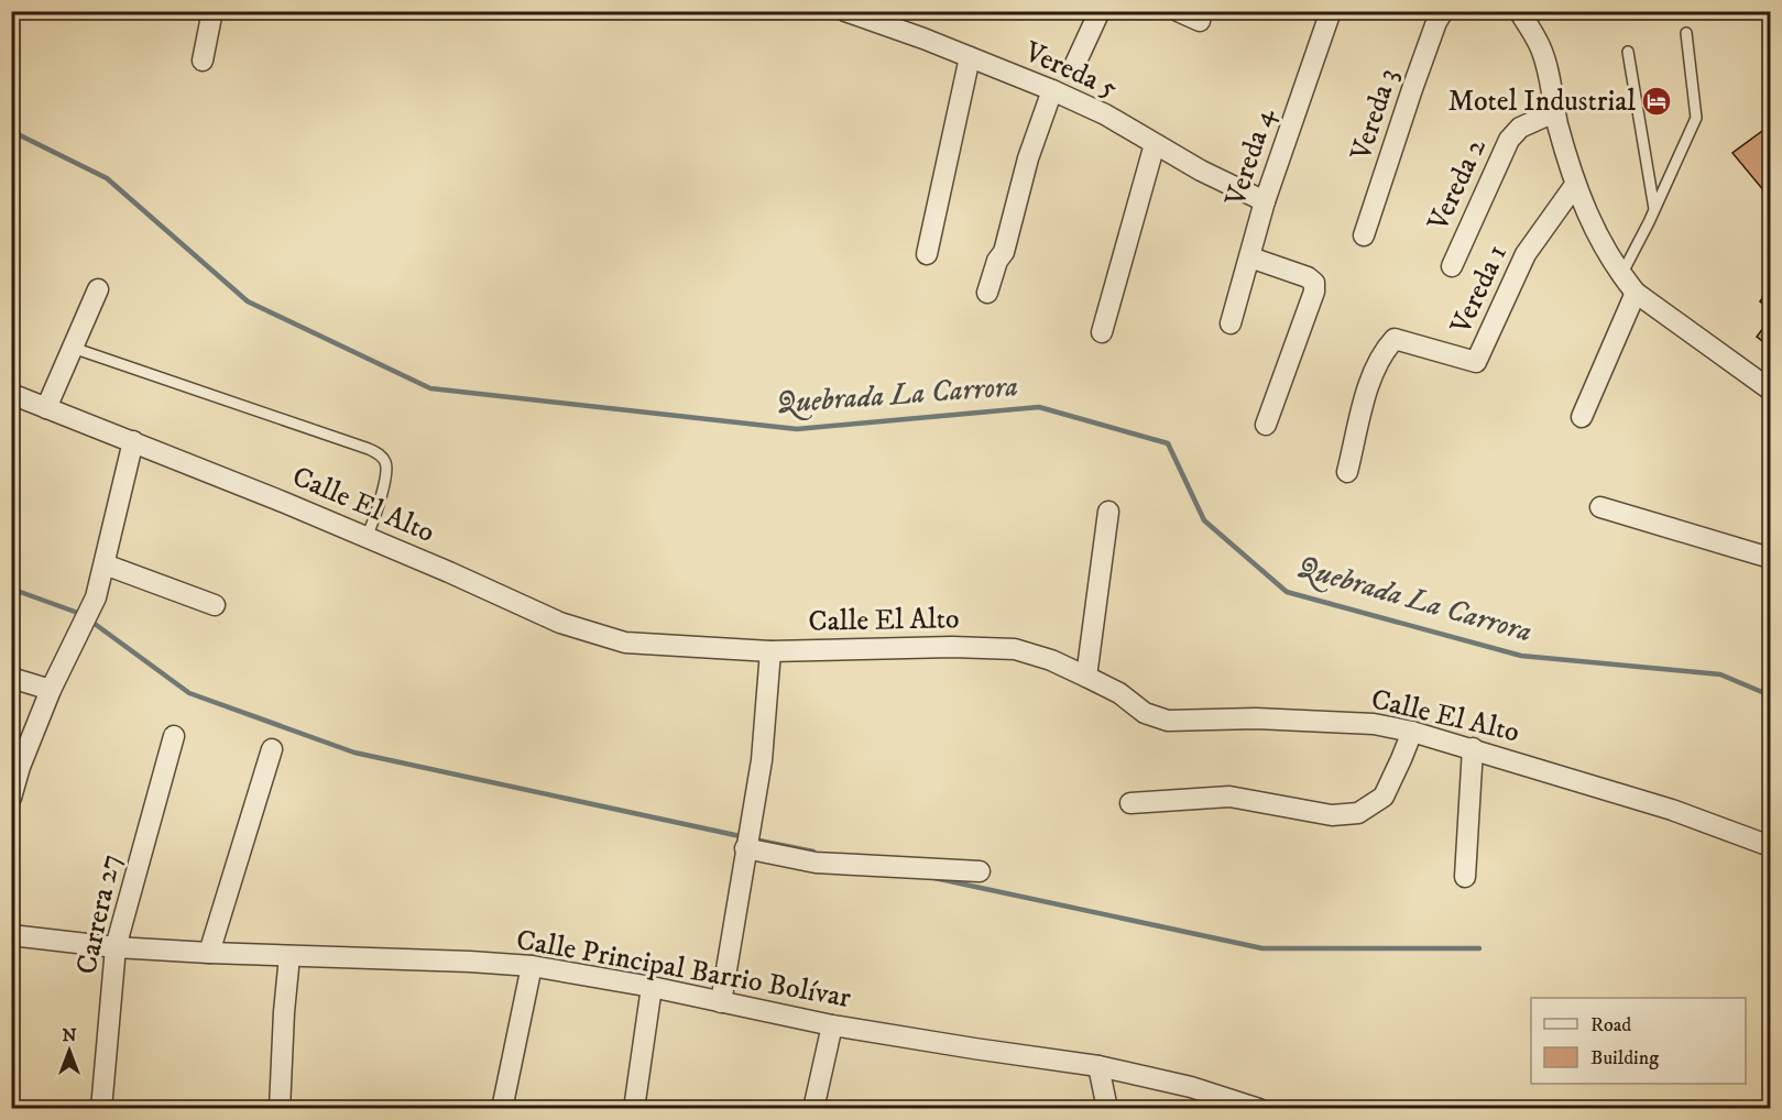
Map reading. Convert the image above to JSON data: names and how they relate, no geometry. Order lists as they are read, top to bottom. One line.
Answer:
{"streets":{"street":["Vereda 5","Vereda 3","Vereda 4","Vereda 2","Vereda 1","Calle El Alto","Carrera 27","Calle Principal Barrio Bolívar"]},"crossings":[["Vereda 5","Vereda 4"],["Carrera 27","Calle Principal Barrio Bolívar"]],"water":["Quebrada La Carrora"],"places":{"hotel":["Motel Industrial"]},"legend":["Road","Building"],"north":"top"}
